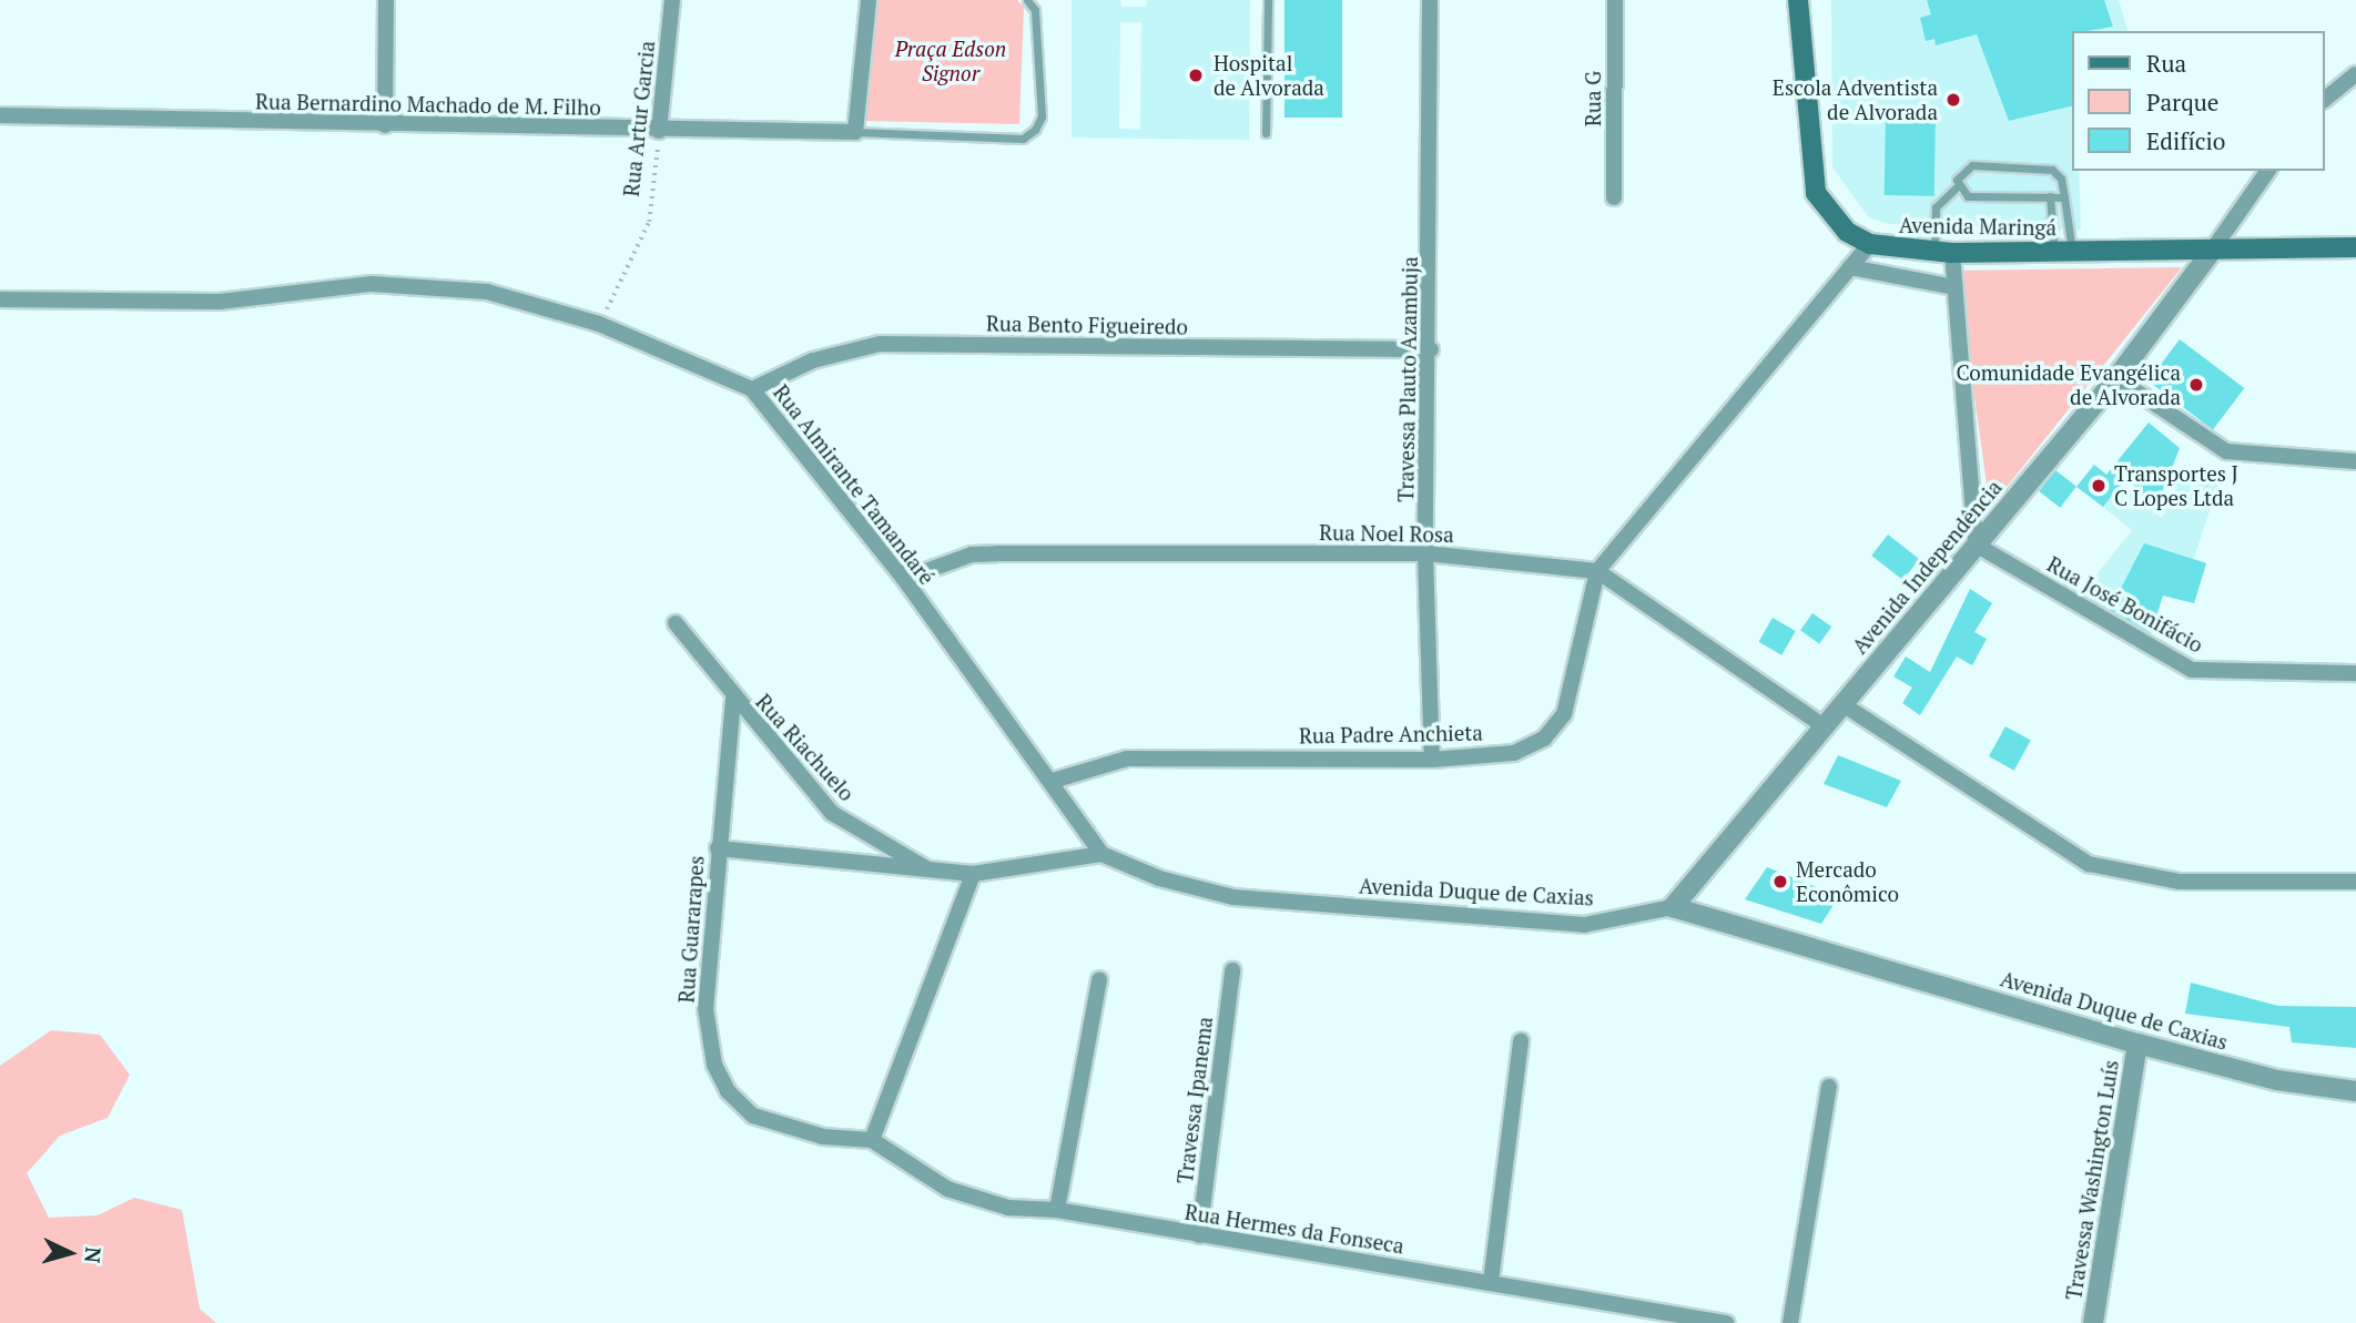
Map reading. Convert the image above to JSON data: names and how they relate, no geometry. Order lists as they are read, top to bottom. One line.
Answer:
{"streets":{"main road":["Avenida Maringá"],"street":["Rua G","Rua Bernardino Machado de M. Filho","Rua Artur Garcia","Rua Bento Figueiredo","Travessa Plauto Azambuja","Rua Almirante Tamandaré","Rua Noel Rosa","Avenida Independência","Rua José Bonifácio","Rua Padre Anchieta","Rua Riachuelo","Avenida Duque de Caxias","Rua Guararapes","Travessa Ipanema","Travessa Washington Luís","Rua Hermes da Fonseca"]},"crossings":[["Rua Bernardino Machado de M. Filho","Rua Artur Garcia"],["Rua Artur Garcia","Rua Almirante Tamandaré"],["Avenida Maringá","Avenida Independência"],["Avenida Maringá","Rua Padre Anchieta"],["Rua Bento Figueiredo","Travessa Plauto Azambuja"],["Rua Bento Figueiredo","Rua Almirante Tamandaré"],["Travessa Plauto Azambuja","Rua Noel Rosa"],["Travessa Plauto Azambuja","Rua Padre Anchieta"],["Rua Almirante Tamandaré","Rua Noel Rosa"],["Rua Almirante Tamandaré","Rua Padre Anchieta"],["Rua Almirante Tamandaré","Avenida Duque de Caxias"],["Rua Noel Rosa","Avenida Independência"],["Rua Noel Rosa","Rua Padre Anchieta"],["Avenida Independência","Rua José Bonifácio"],["Avenida Independência","Avenida Duque de Caxias"],["Rua Riachuelo","Rua Guararapes"],["Avenida Duque de Caxias","Travessa Washington Luís"],["Rua Guararapes","Rua Hermes da Fonseca"],["Travessa Ipanema","Rua Hermes da Fonseca"]],"parks":["Praça Edson Signor"],"places":["Hospital de Alvorada","Escola Adventista de Alvorada","Comunidade Evangélica de Alvorada","Transportes J C Lopes Ltda","Mercado Econômico"],"legend":["Rua","Parque","Edifício"],"north":"right"}
